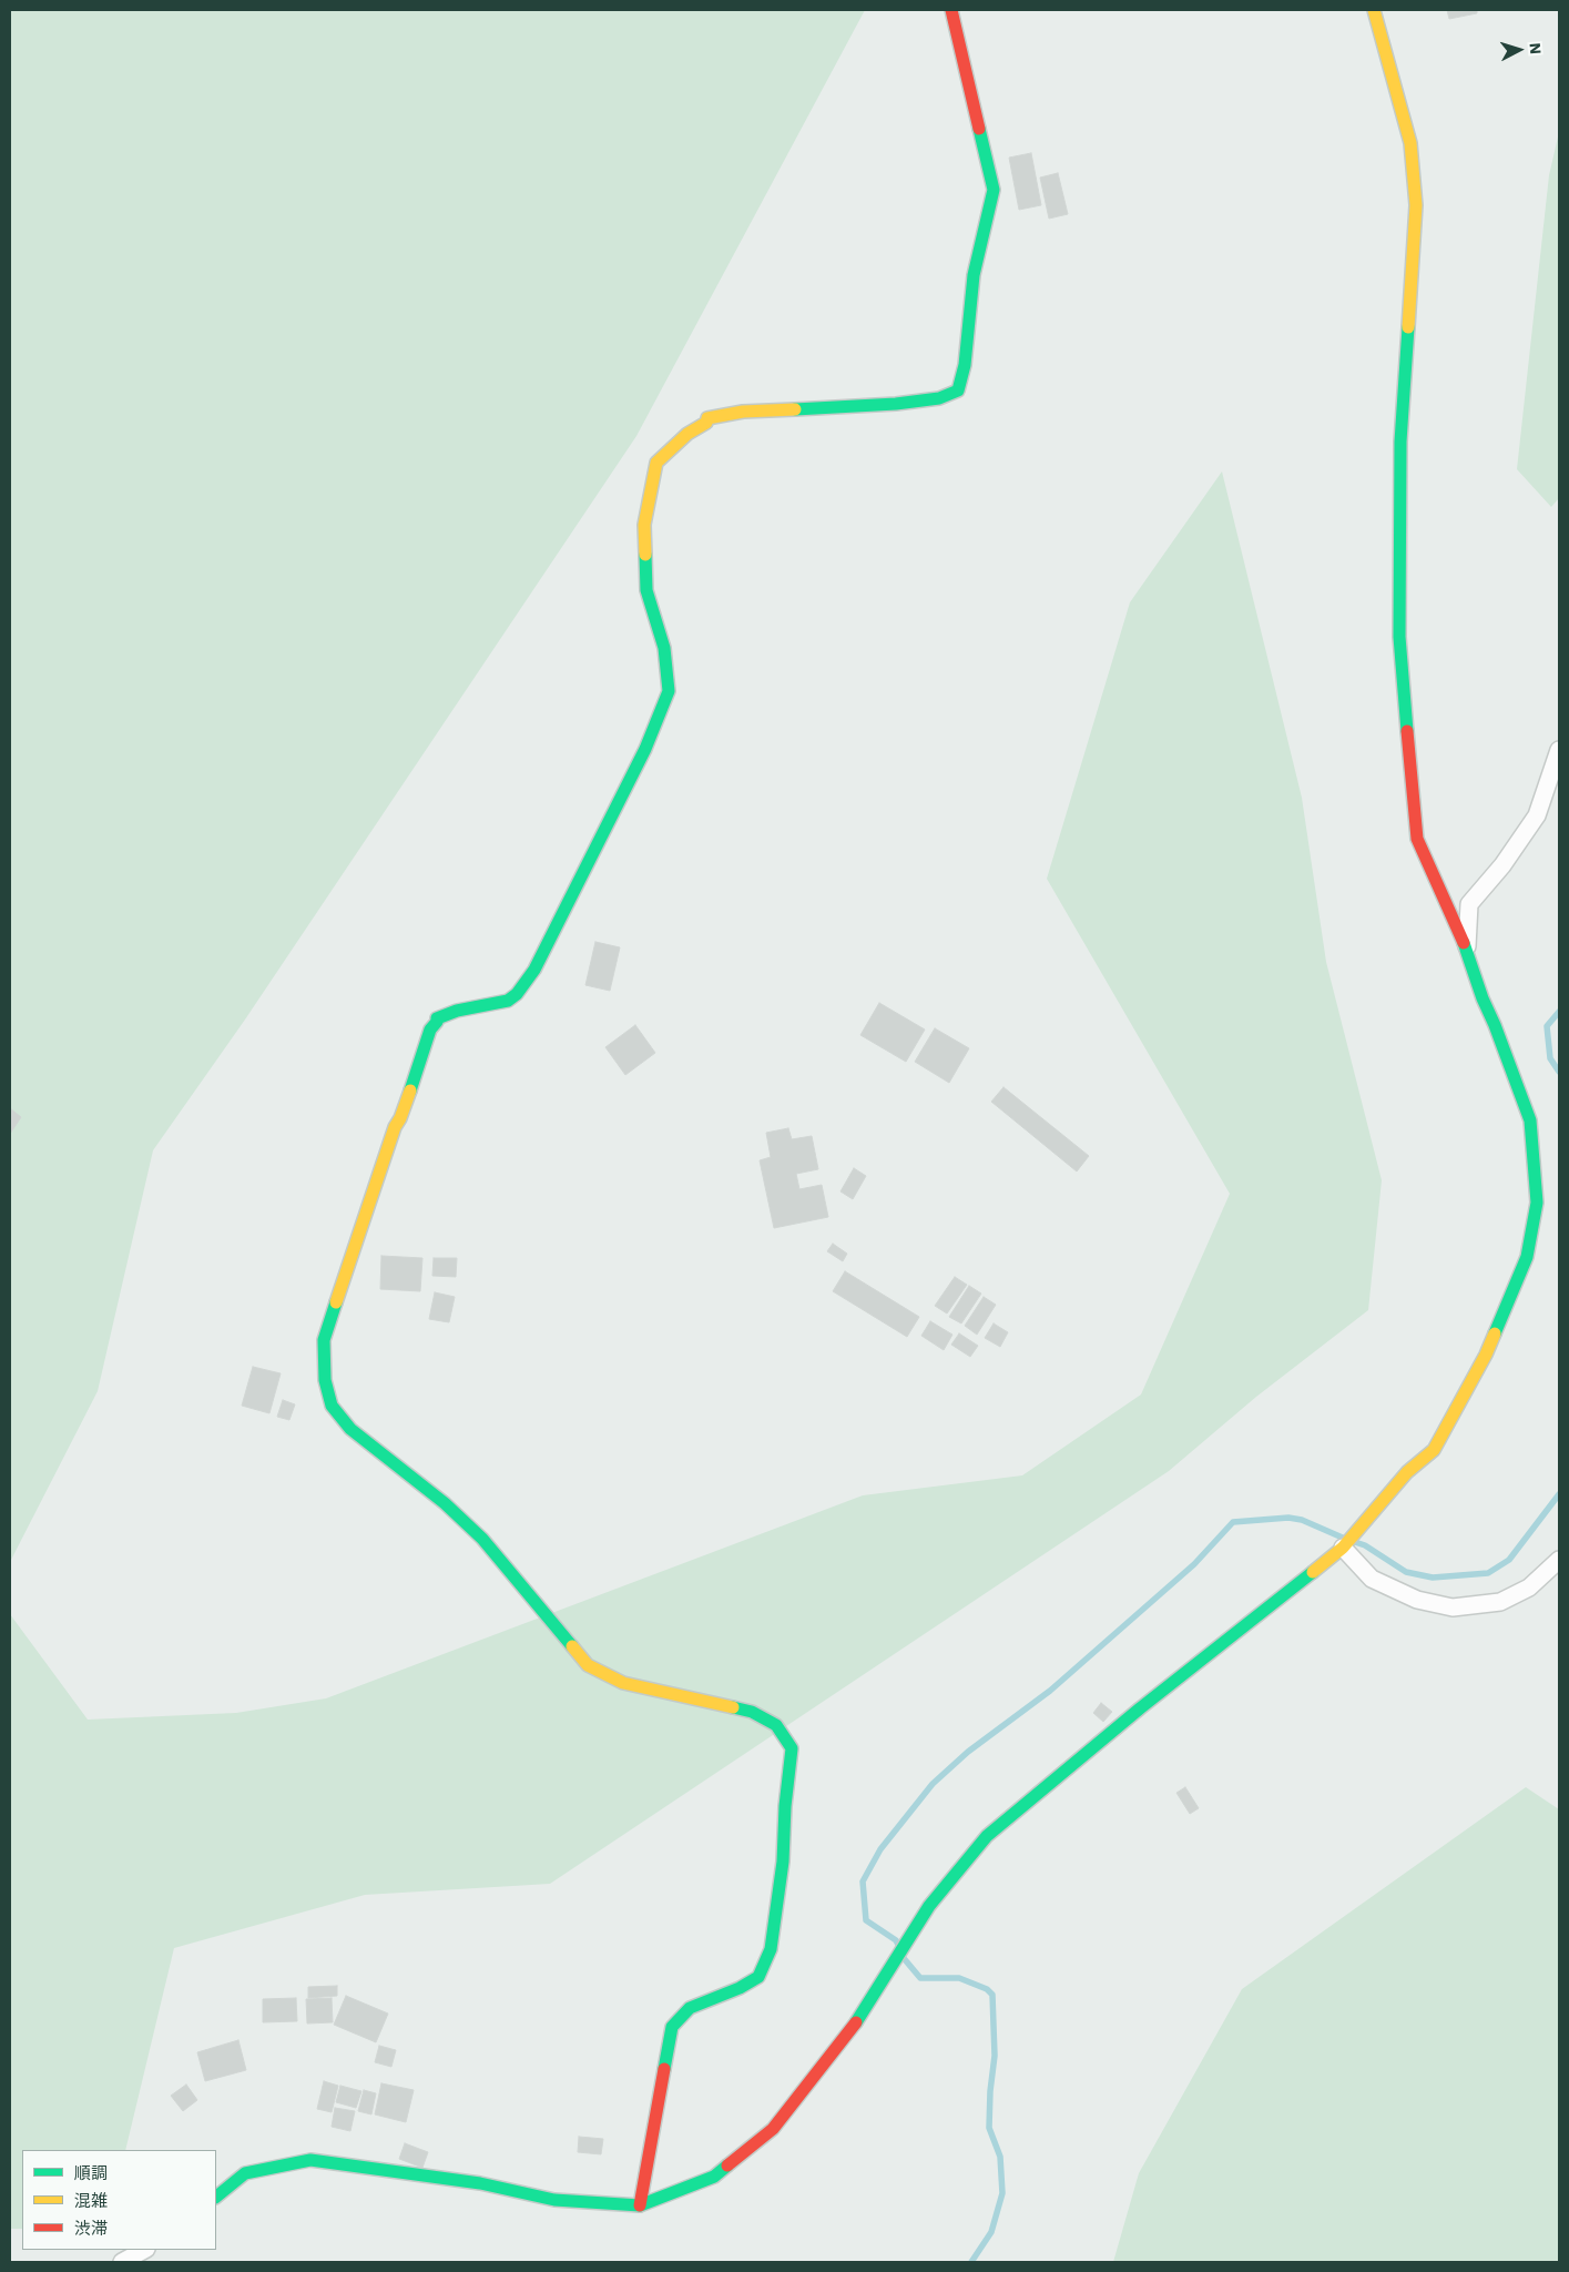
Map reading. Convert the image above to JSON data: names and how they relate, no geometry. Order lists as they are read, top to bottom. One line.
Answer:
{"legend":["順調","混雑","渋滞"],"north":"right"}
